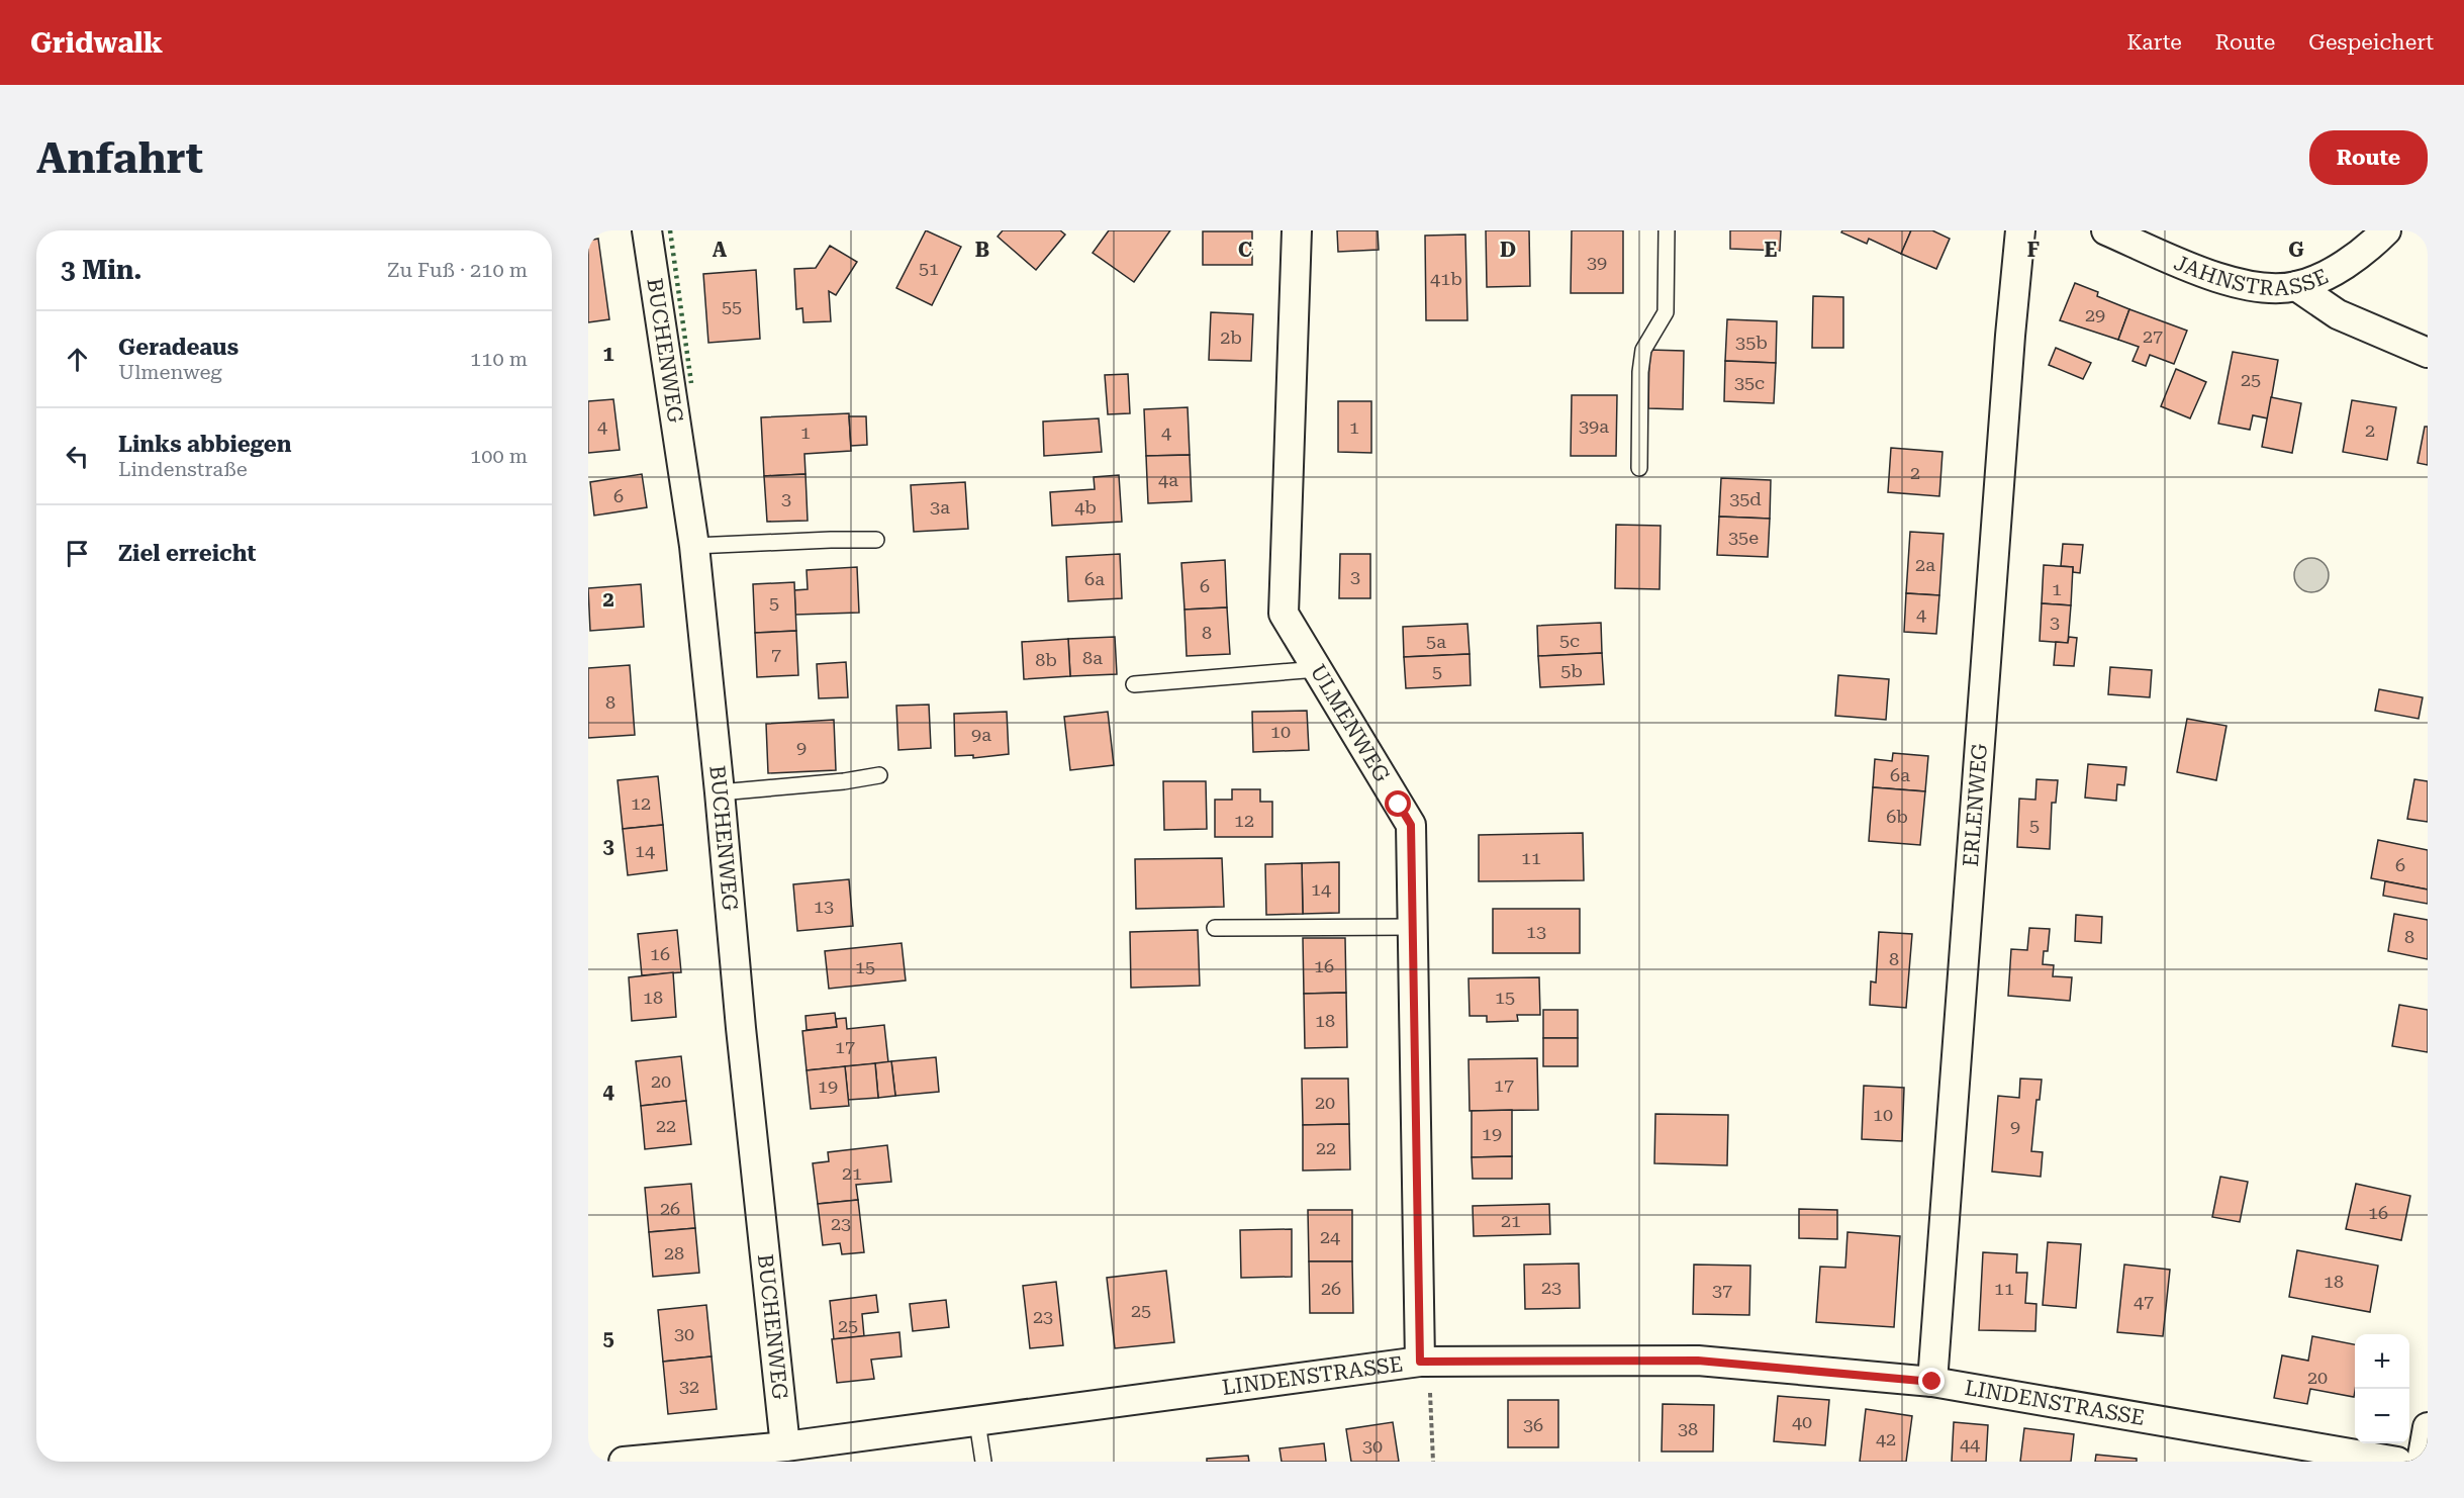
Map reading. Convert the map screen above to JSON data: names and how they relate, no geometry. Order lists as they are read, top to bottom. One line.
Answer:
{"streets":{"street":["JAHNSTRASSE","BUCHENWEG","ULMENWEG","ERLENWEG","LINDENSTRASSE"]},"crossings":[["BUCHENWEG","LINDENSTRASSE"],["ULMENWEG","LINDENSTRASSE"],["ERLENWEG","LINDENSTRASSE"]],"house_numbers":["39","51","41b","55","29","27","2b","35b","25","35c","4","39a","1","2","1","4","2","4a","6","3","35d","3a","4b","35e","2a","3","6a","6","1","5","4","3","8","5c","5a","7","8a","8b","5b","5","8","10","9a","9","6a","12","6b","12","5","14","11","6","14","13","13","8","16","8","16","15","18","15","18","17","20","17","19","20","10","22","9","19","22","21","26","16","21","23","24","28","18","23","26","11","37","47","25","23","25","30","20","32","40","36","38","42","44","30"],"page":{"header":"Gridwalk","nav":["Karte","Route","Gespeichert"],"buttons":"Route","title":"Anfahrt","heading":["3 Min.","Zu Fuß · 210 m"],"list":[["Geradeaus","Ulmenweg","110 m"],["Links abbiegen","Lindenstraße","100 m"],"Ziel erreicht"],"map_buttons":["+","−"]},"grid":{"columns":["A","B","C","D","E","F","G"],"rows":["1","2","3","4","5"]}}
